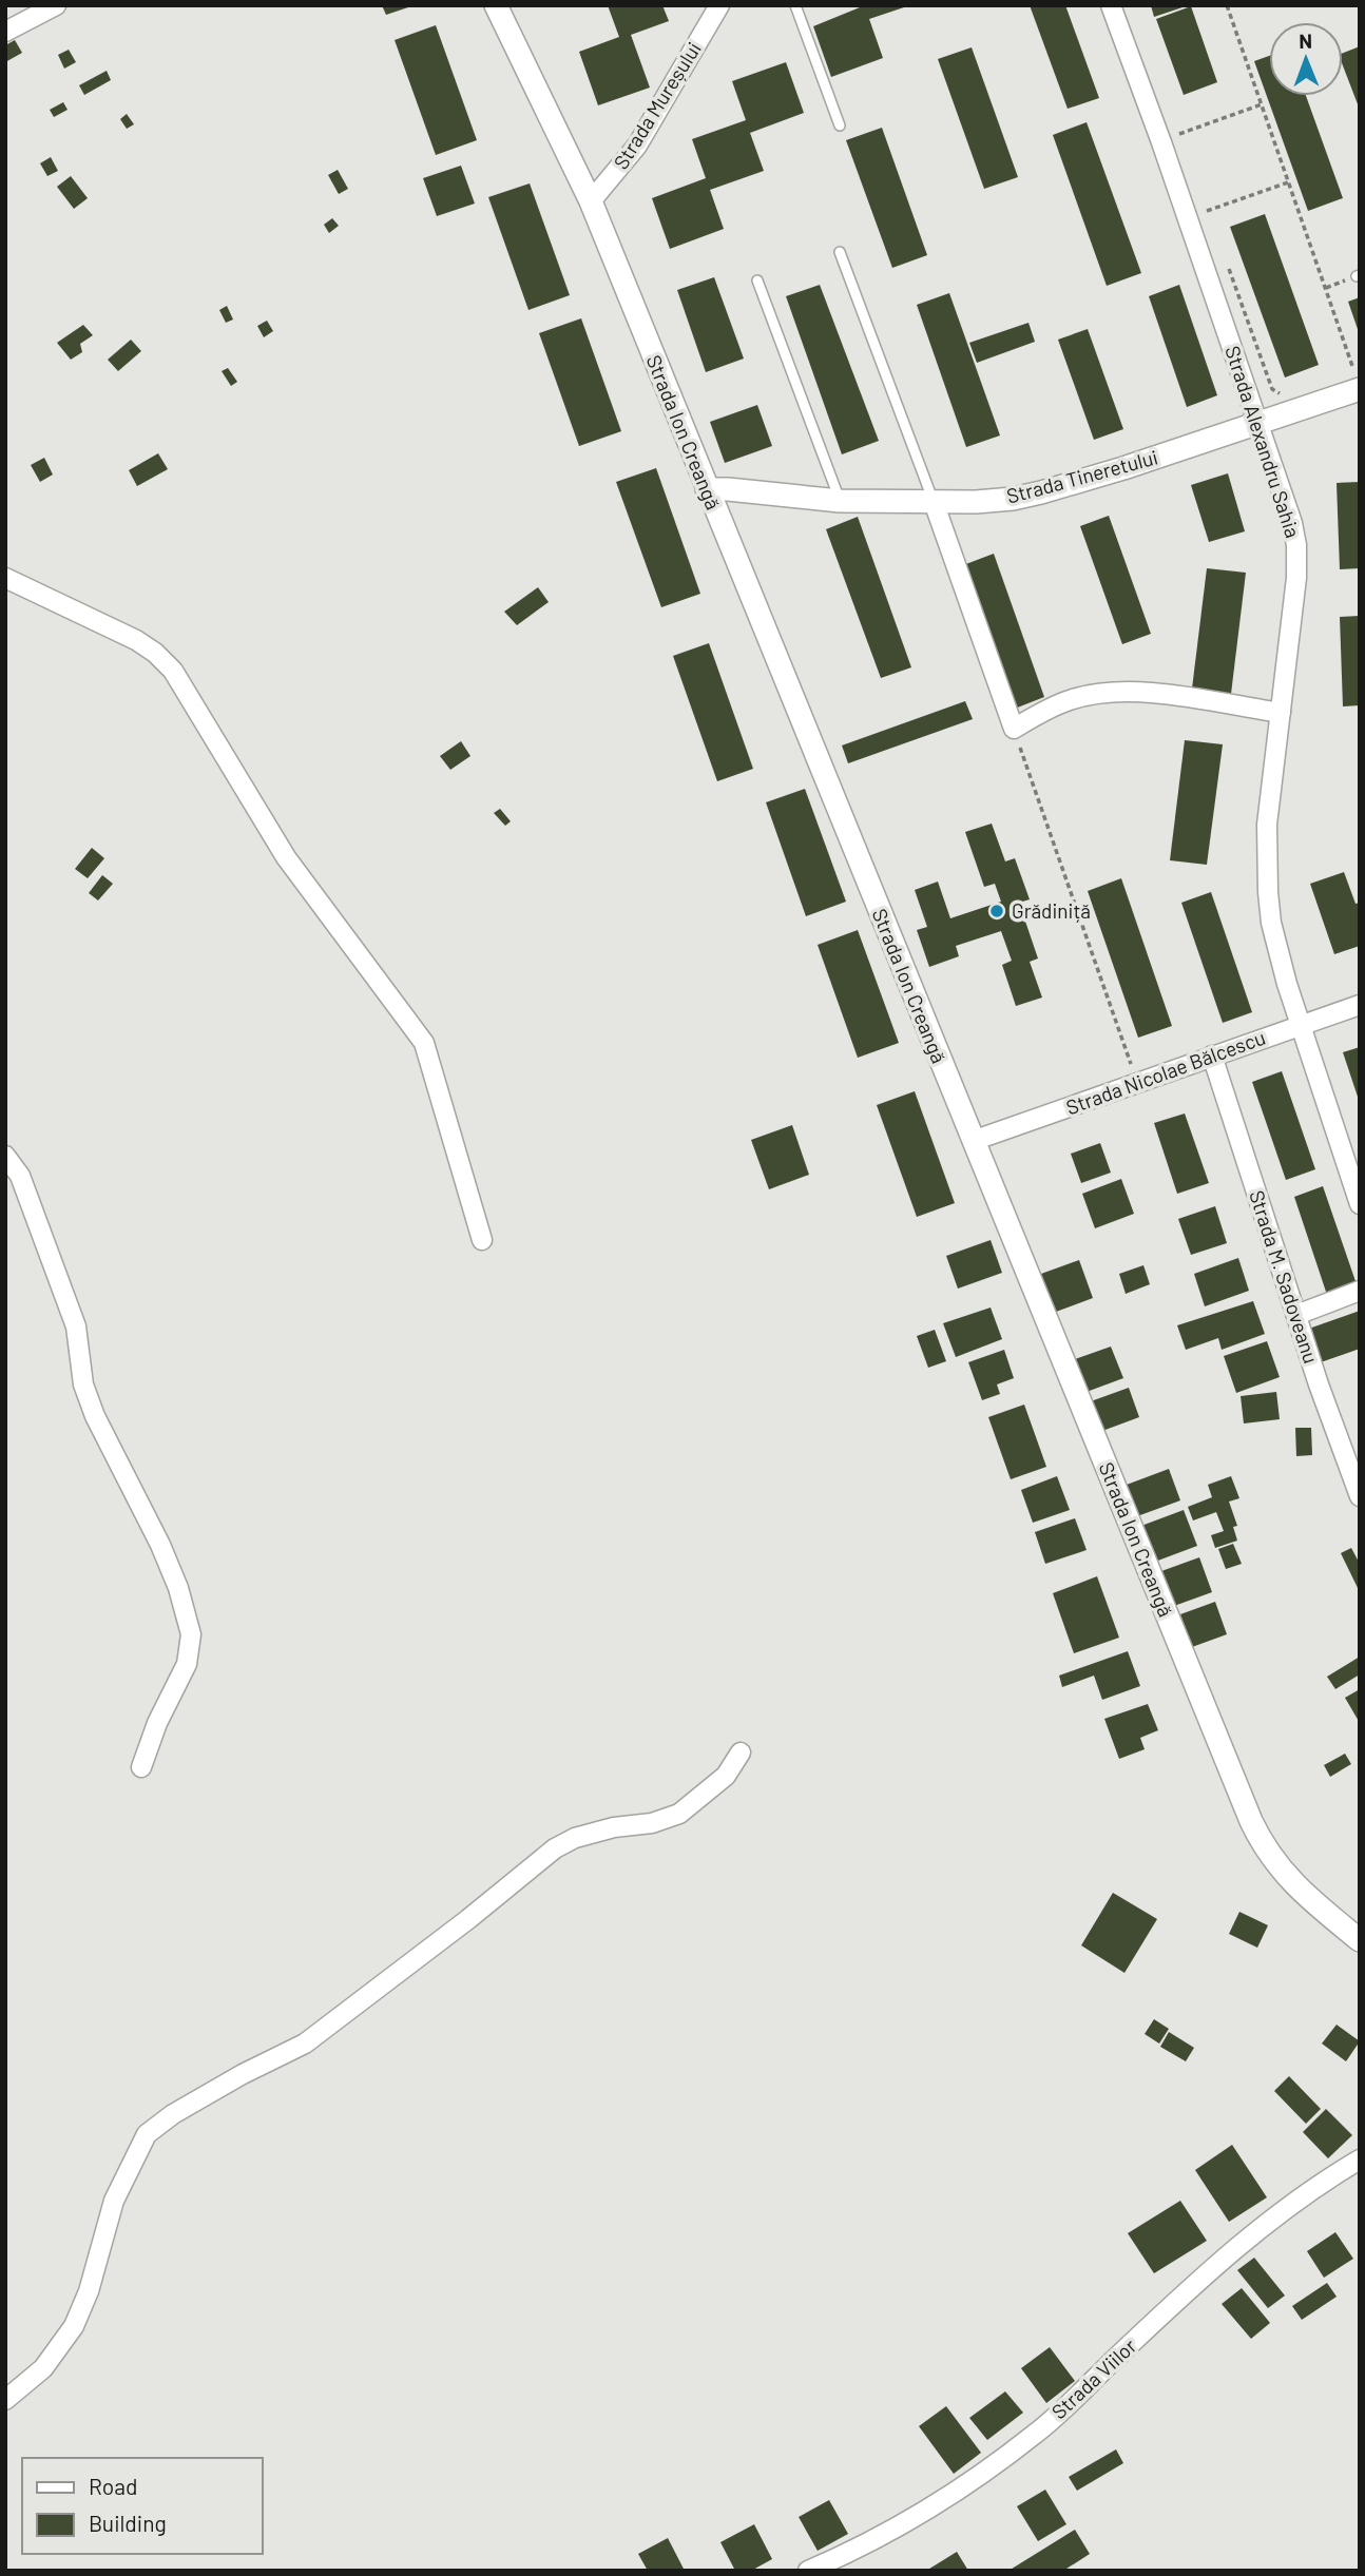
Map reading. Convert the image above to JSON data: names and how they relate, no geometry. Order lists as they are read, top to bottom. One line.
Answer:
{"streets":{"street":["Strada Mureșului","Strada Ion Creangă","Strada Alexandru Sahia","Strada Tineretului","Strada Nicolae Bălcescu","Strada M. Sadoveanu","Strada Viilor"]},"crossings":[["Strada Mureșului","Strada Ion Creangă"],["Strada Ion Creangă","Strada Tineretului"],["Strada Ion Creangă","Strada Nicolae Bălcescu"],["Strada Alexandru Sahia","Strada Tineretului"],["Strada Alexandru Sahia","Strada Nicolae Bălcescu"],["Strada Nicolae Bălcescu","Strada M. Sadoveanu"]],"places":["Grădiniță"],"legend":["Road","Building"],"north":"top"}
